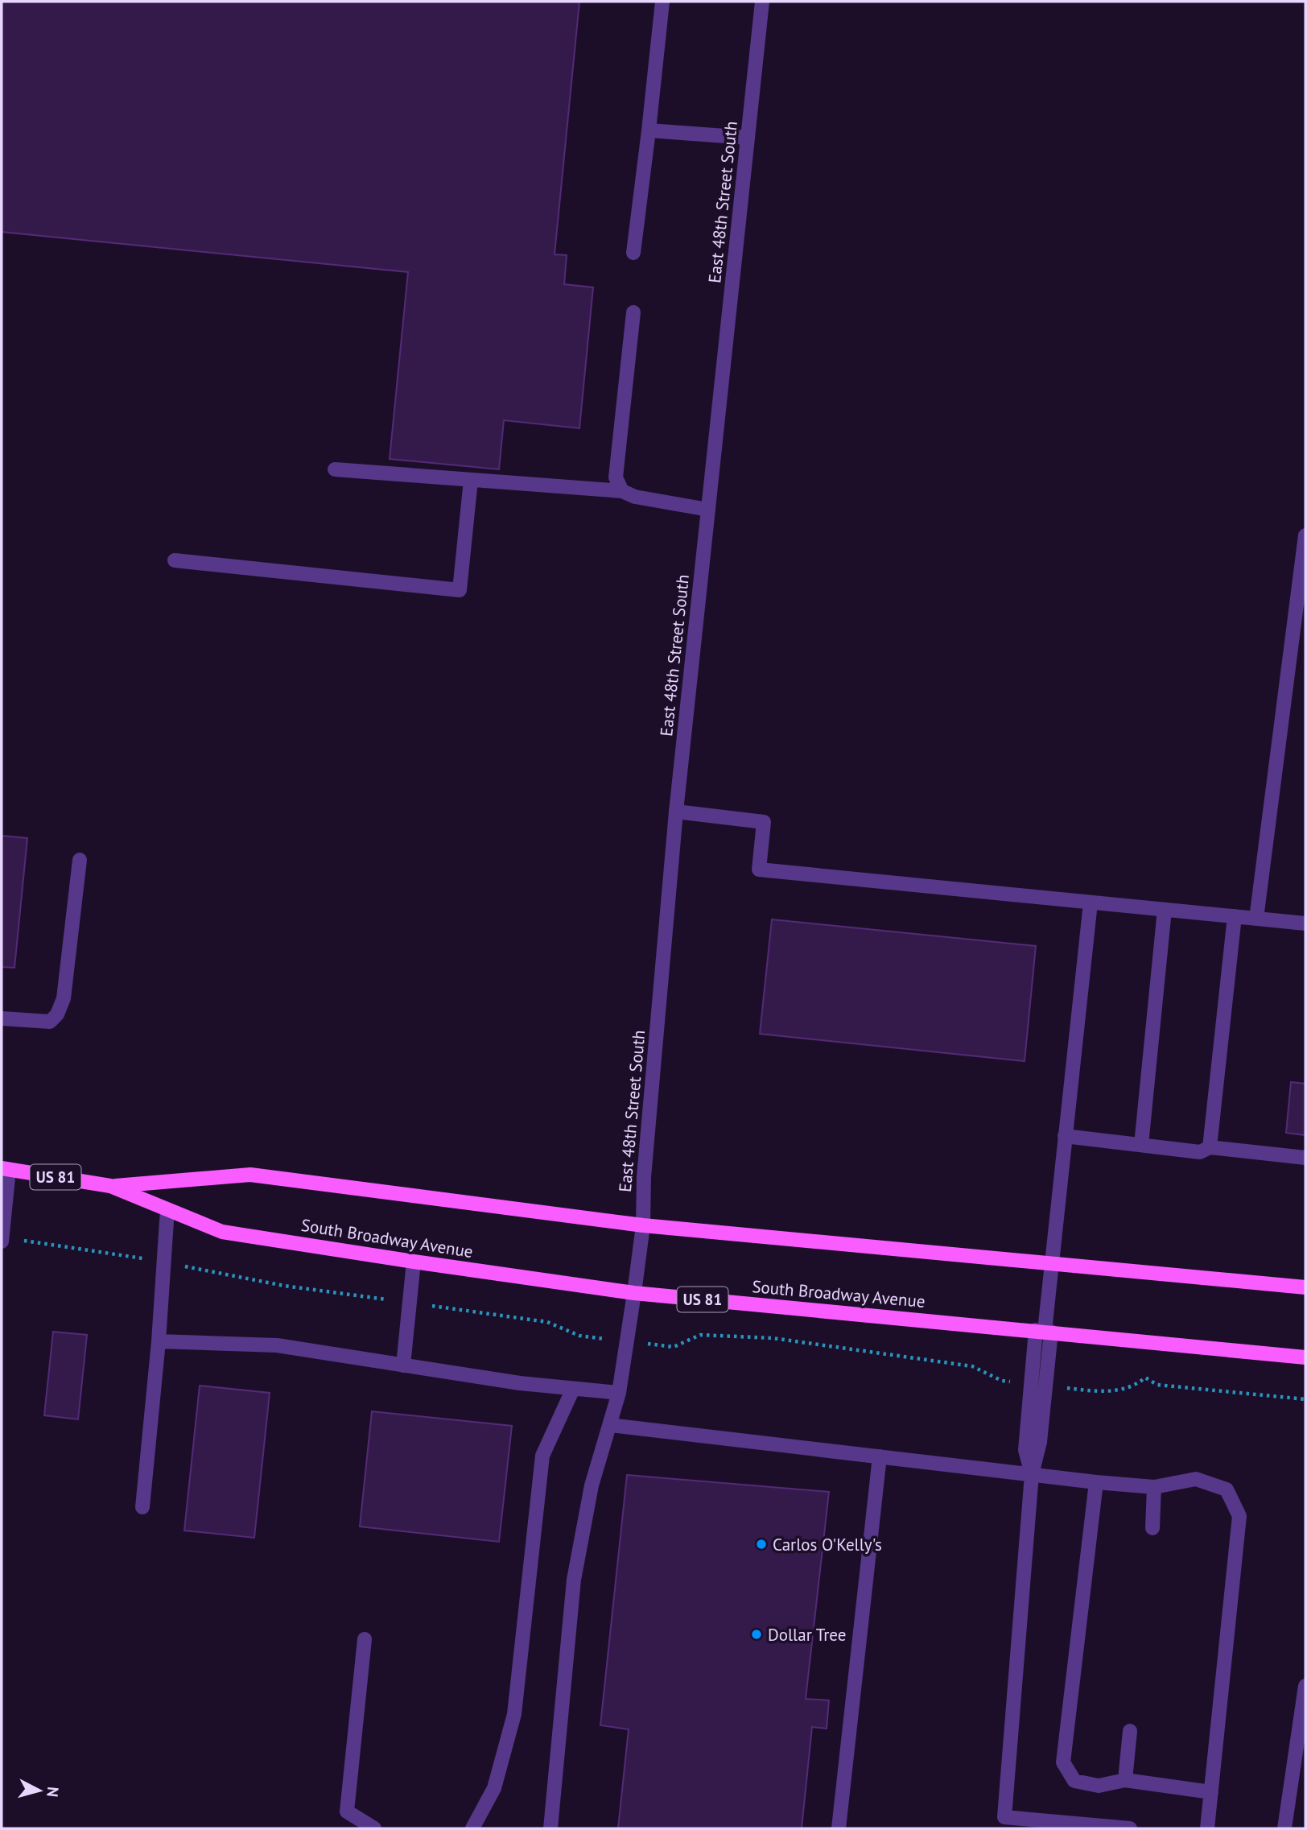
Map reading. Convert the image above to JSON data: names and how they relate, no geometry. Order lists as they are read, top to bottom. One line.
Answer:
{"streets":{"main road":["US 81","South Broadway Avenue"],"street":["East 48th Street South"]},"crossings":[["East 48th Street South","South Broadway Avenue"]],"places":["Carlos O'Kelly's","Dollar Tree"],"north":"right"}
